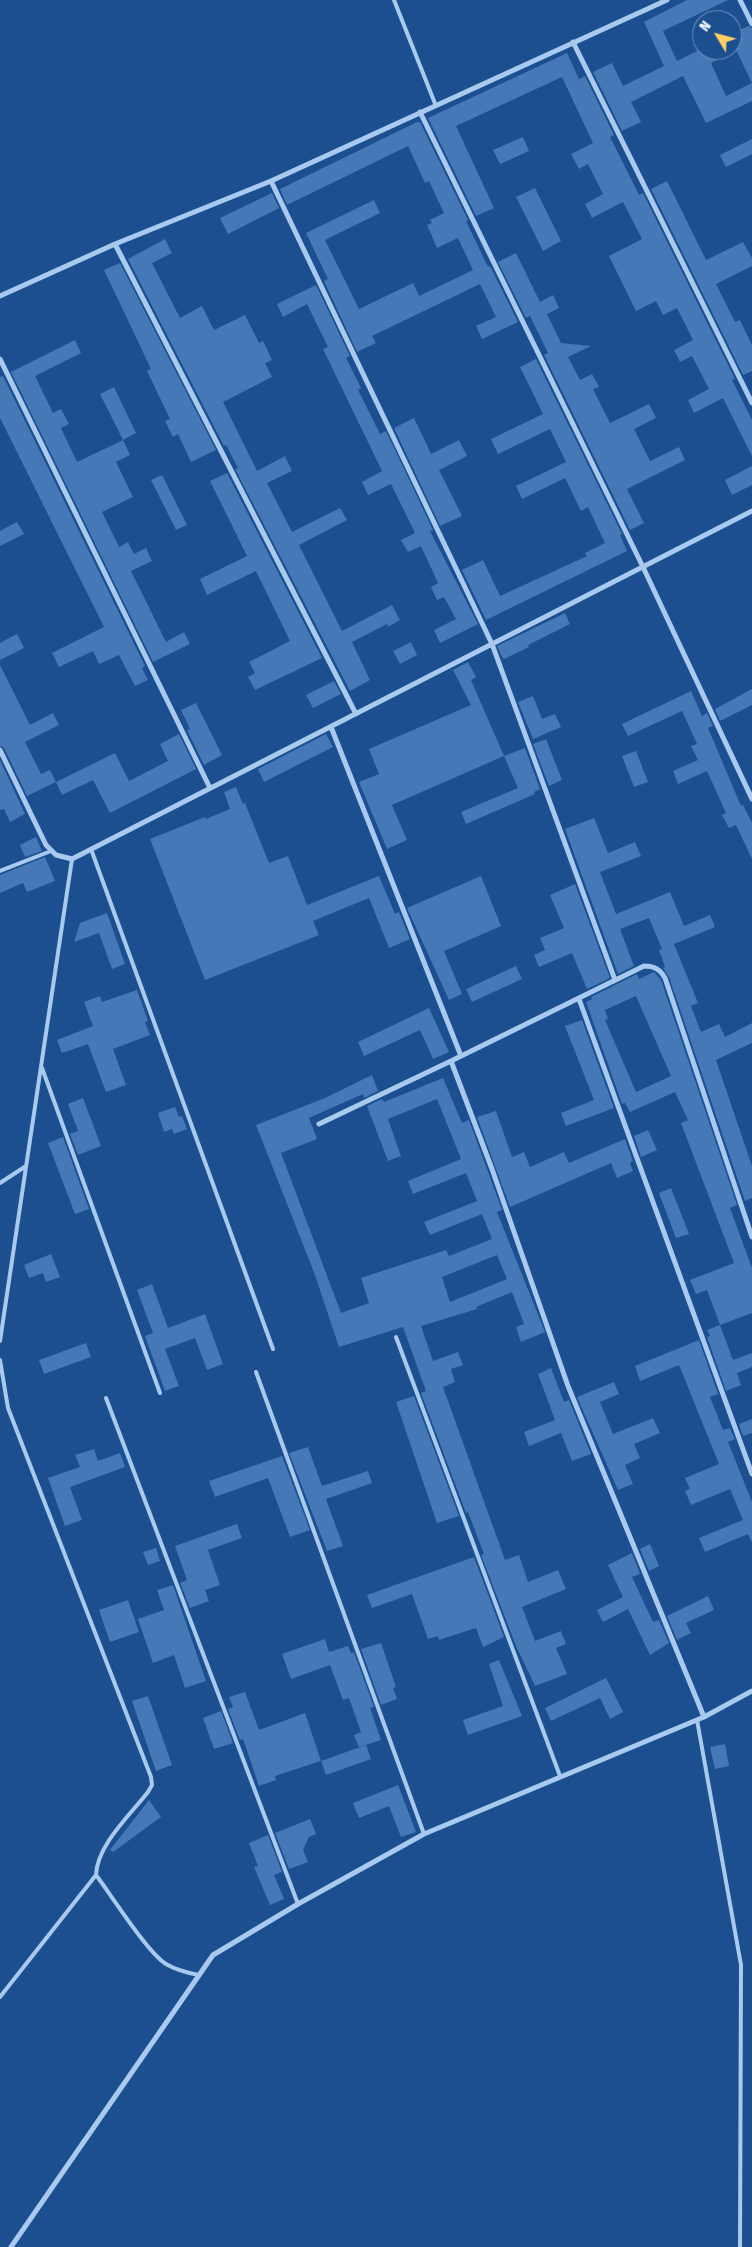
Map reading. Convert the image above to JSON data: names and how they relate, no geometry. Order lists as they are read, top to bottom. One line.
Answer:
{"north":"top left"}
